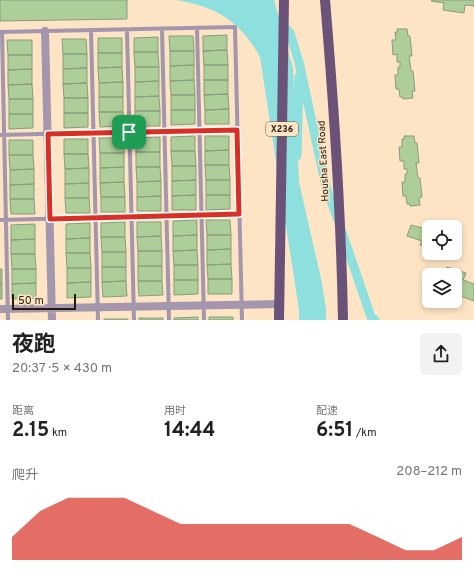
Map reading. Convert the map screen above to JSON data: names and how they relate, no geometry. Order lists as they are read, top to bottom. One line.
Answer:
{"streets":{"main road":["X236","Housha East Road"]},"scale_bar":"50 m","page":{"scale":"50 m","heading":["夜跑","20:37 · 5 × 430 m"],"stats":[["距离","2.15 km"],["用时","14:44"],["配速","6:51 /km"]],"chart":["爬升","208–212 m"]}}
